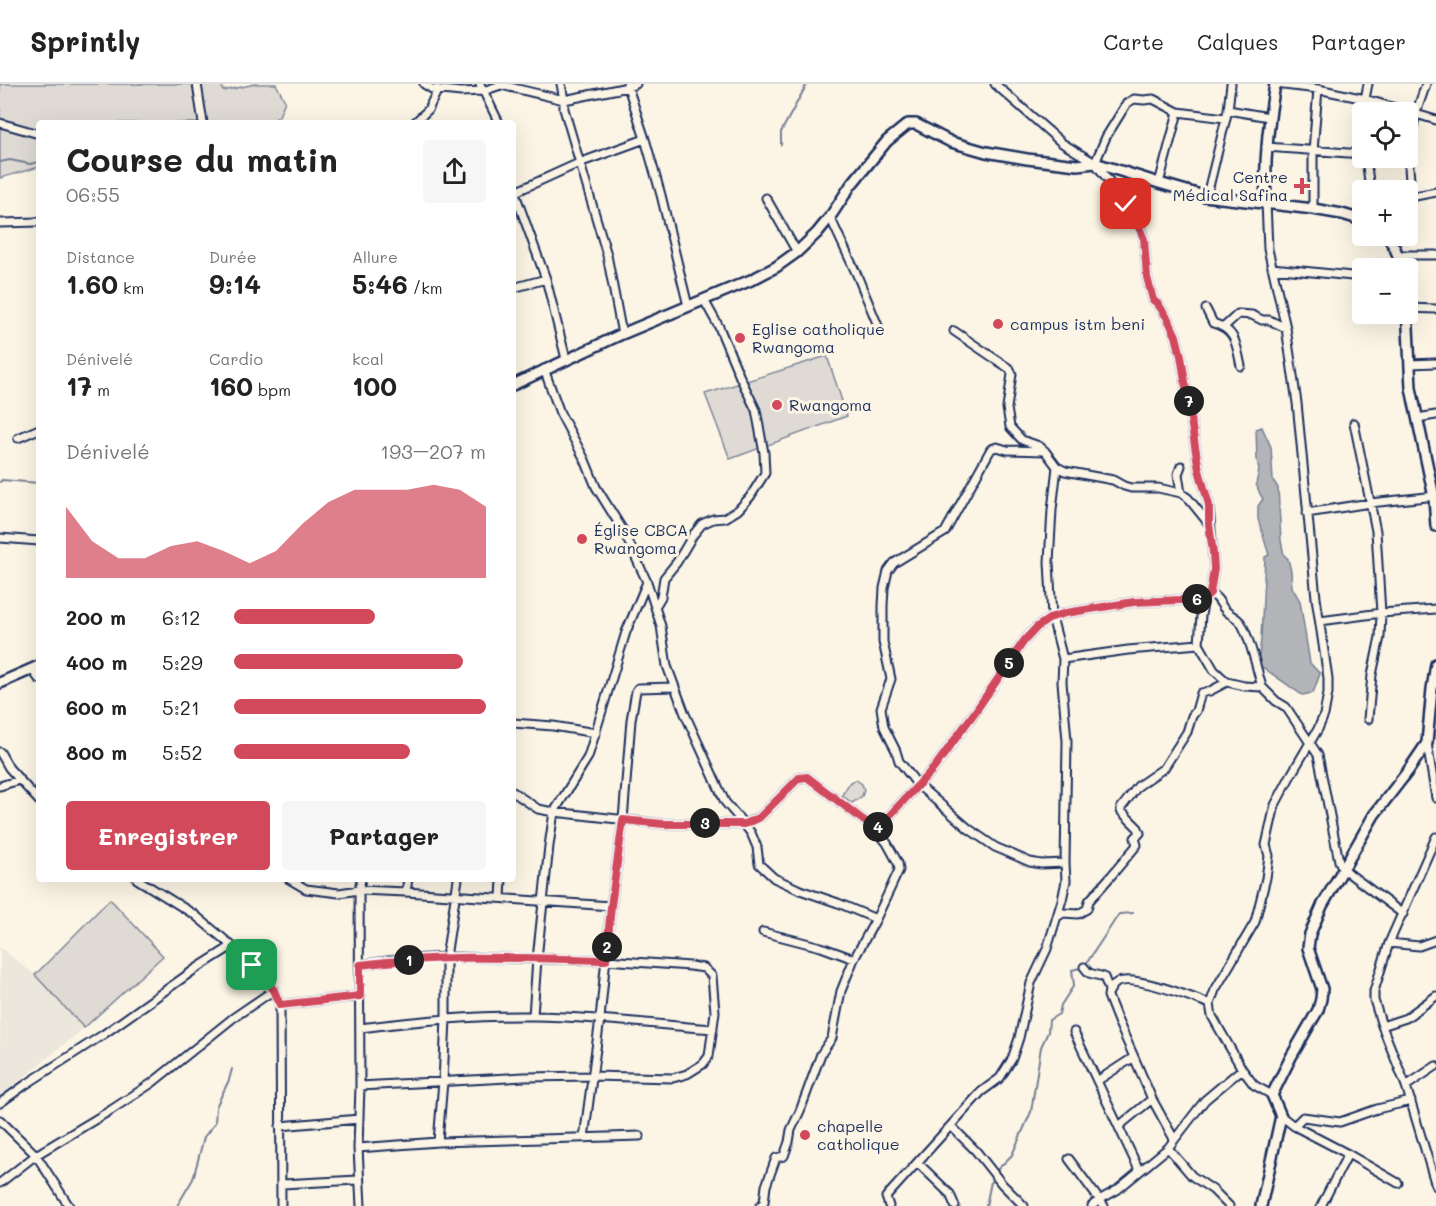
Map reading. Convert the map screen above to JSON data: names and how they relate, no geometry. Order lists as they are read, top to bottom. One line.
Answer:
{"places":{"health":["Centre Médical Safina"],"other":["campus istm beni","Eglise catholique Rwangoma","Rwangoma","Église CBCA Rwangoma","chapelle catholique"]},"page":{"header":"Sprintly","nav":["Carte","Calques","Partager"],"map_buttons":["+","−"],"heading":["Course du matin","06:55"],"stats":[["Distance","1.60 km"],["Durée","9:14"],["Allure","5:46 /km"],["Dénivelé","17 m"],["Cardio","160 bpm"],["kcal","100"]],"pins":["7","6","5","3","4","2","1"],"chart":["Dénivelé","193–207 m"],"list":[{"name":"200 m","note":"6:12"},{"name":"400 m","note":"5:29"},{"name":"600 m","note":"5:21"},{"name":"800 m","note":"5:52"}],"buttons":["Enregistrer","Partager"]}}
